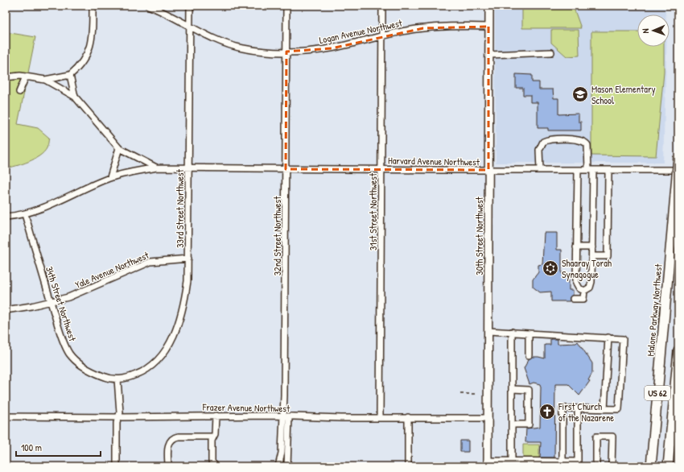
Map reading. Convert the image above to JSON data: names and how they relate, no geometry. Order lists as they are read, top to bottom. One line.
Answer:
{"streets":{"highway":["Malone Parkway Northwest","US 62"],"main road":["30th Street Northwest"],"street":["Logan Avenue Northwest","Harvard Avenue Northwest","33rd Street Northwest","31st Street Northwest","32nd Street Northwest","Yale Avenue Northwest","34th Street Northwest","Frazer Avenue Northwest"]},"crossings":[["Logan Avenue Northwest","33rd Street Northwest"],["Logan Avenue Northwest","31st Street Northwest"],["Logan Avenue Northwest","32nd Street Northwest"],["Logan Avenue Northwest","30th Street Northwest"],["Harvard Avenue Northwest","33rd Street Northwest"],["Harvard Avenue Northwest","31st Street Northwest"],["Harvard Avenue Northwest","32nd Street Northwest"],["Harvard Avenue Northwest","30th Street Northwest"],["33rd Street Northwest","Yale Avenue Northwest"],["33rd Street Northwest","34th Street Northwest"],["31st Street Northwest","Frazer Avenue Northwest"],["32nd Street Northwest","Frazer Avenue Northwest"],["30th Street Northwest","Frazer Avenue Northwest"],["Yale Avenue Northwest","34th Street Northwest"]],"places":{"school or university":["Mason Elementary School"],"synagogue":["Shaaray Torah Synagogue"],"church":["First Church of the Nazarene"]},"scale_bar":"100 m","north":"left"}
